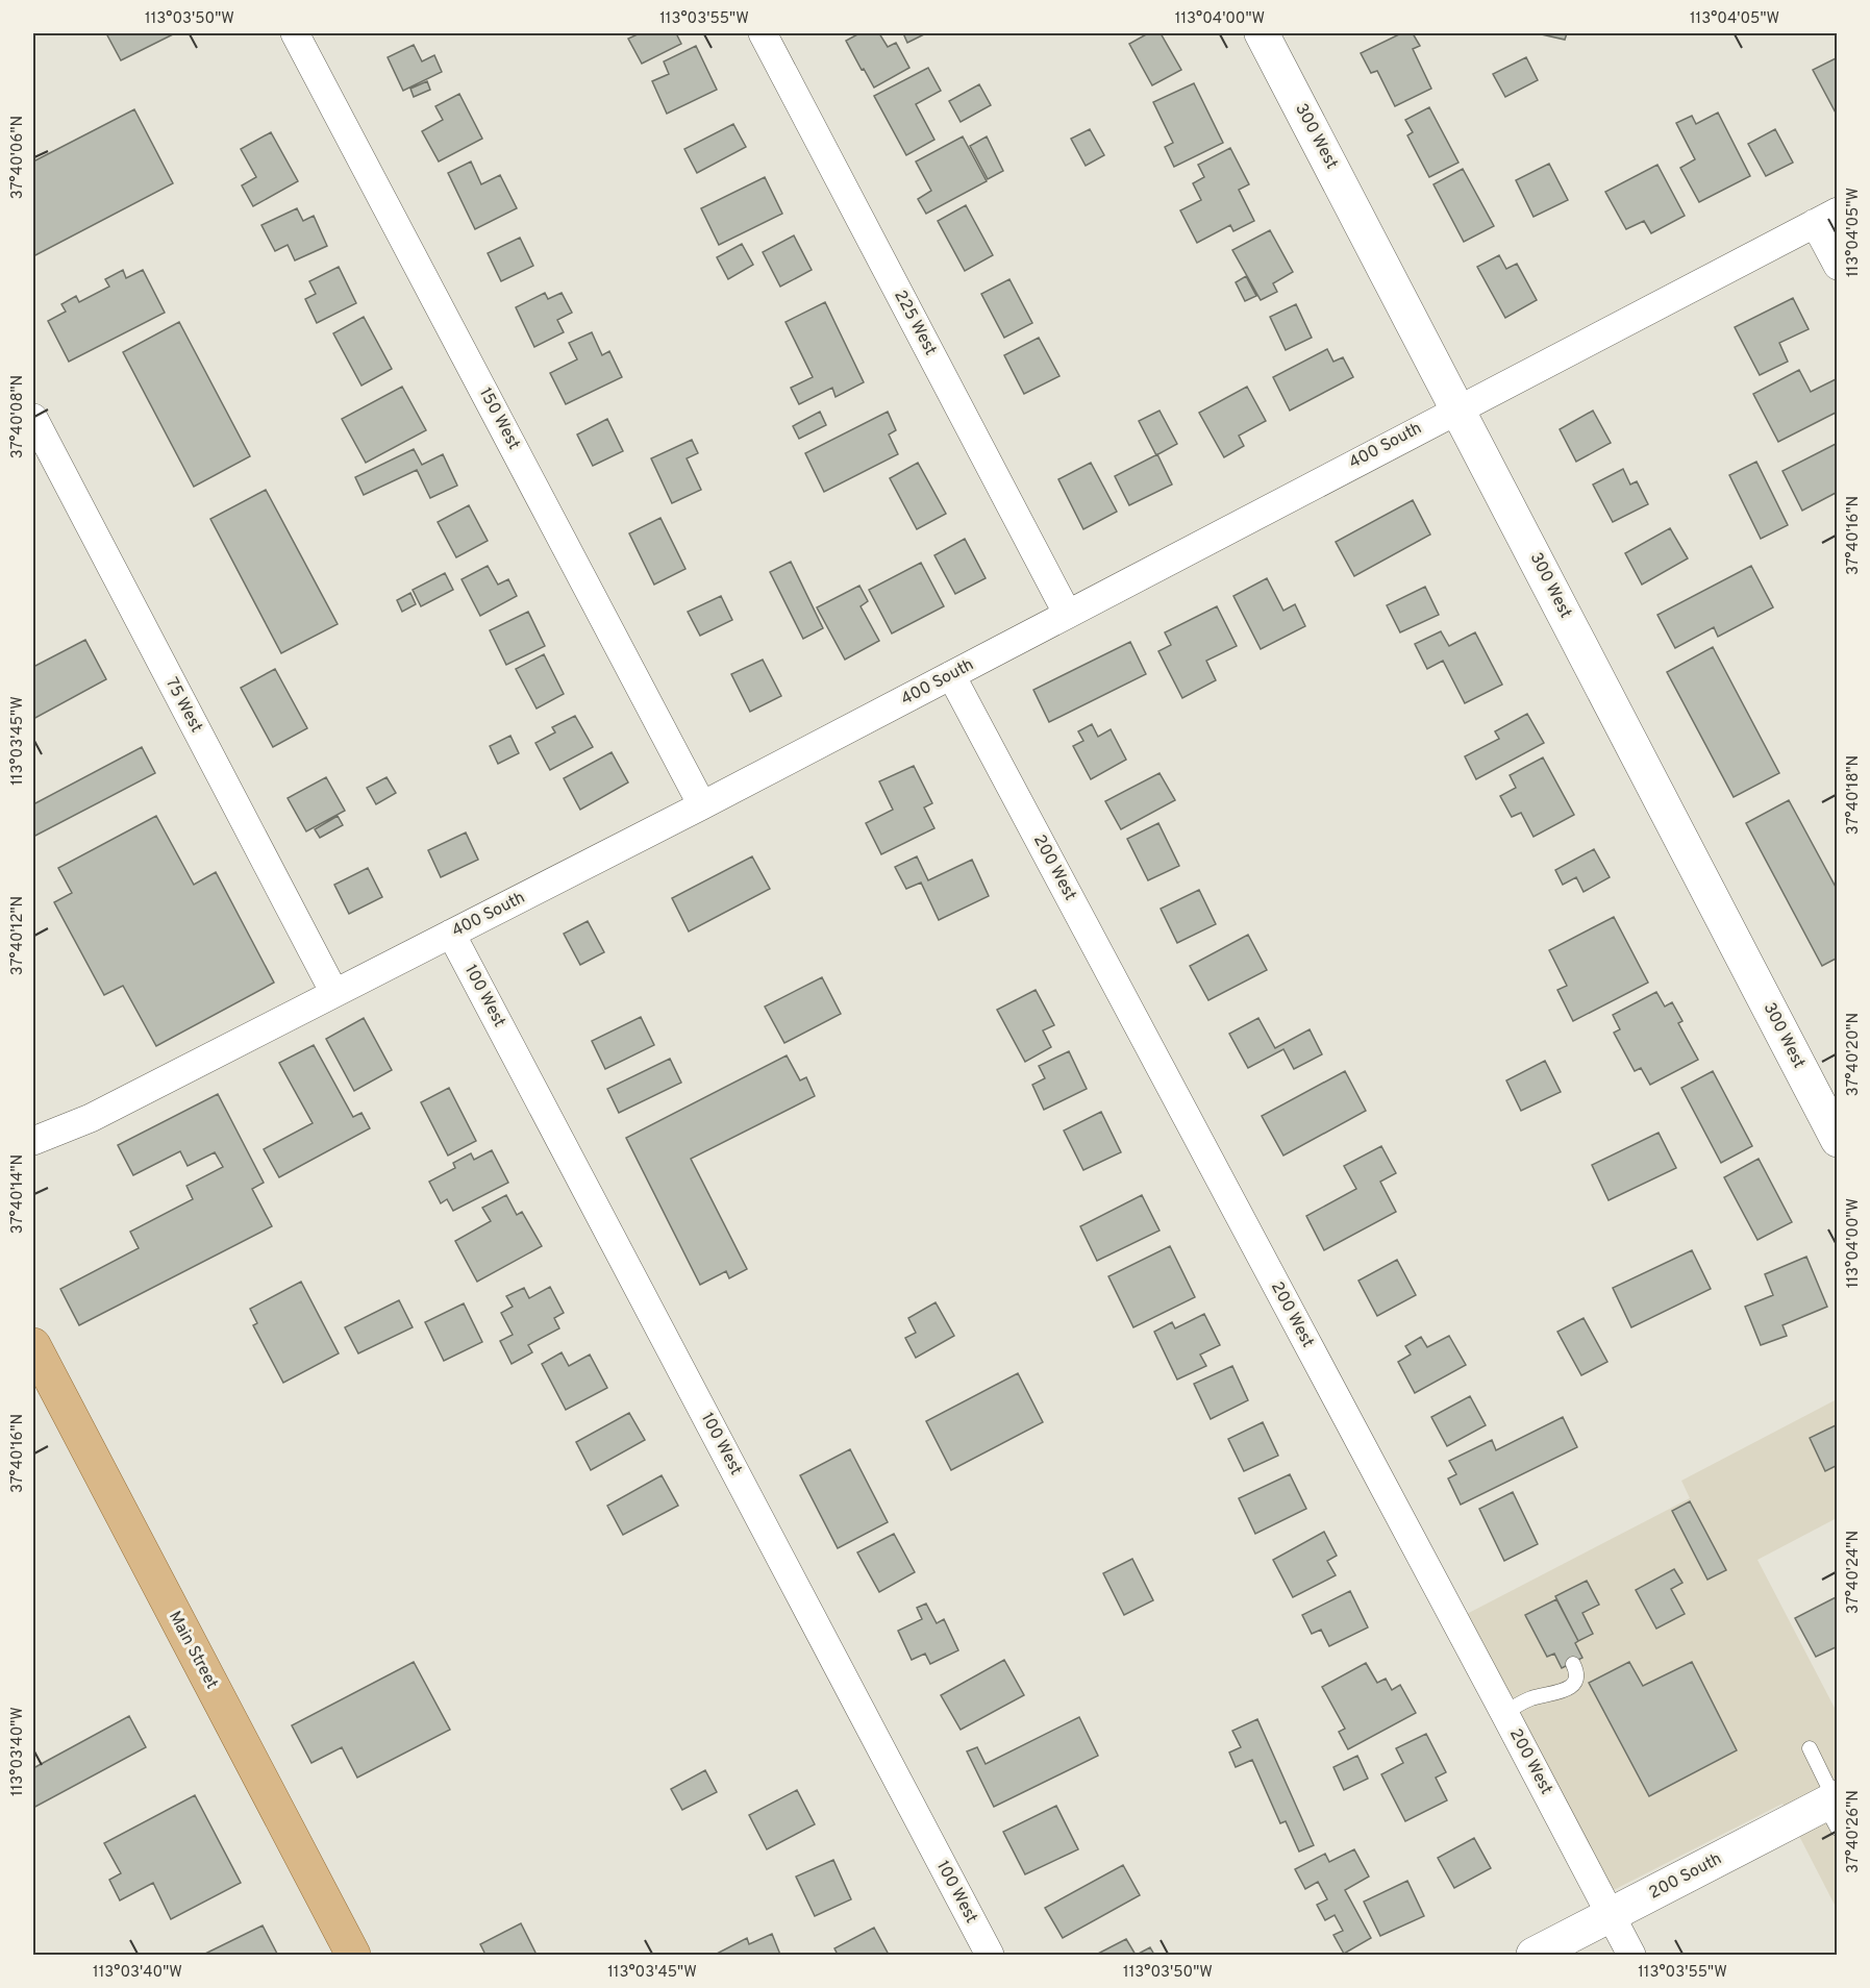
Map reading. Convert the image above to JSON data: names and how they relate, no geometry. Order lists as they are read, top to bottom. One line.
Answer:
{"streets":{"main road":["Main Street"],"street":["300 West","225 West","150 West","400 South","75 West","200 West","100 West","200 South"]},"crossings":[["300 West","400 South"],["225 West","400 South"],["150 West","400 South"],["400 South","75 West"],["400 South","200 West"],["400 South","100 West"],["200 West","200 South"]],"coordinates":["113°03'50\"W","113°03'55\"W","113°04'00\"W","113°04'05\"W","37°40'06\"N","37°40'08\"N","37°40'16\"N","113°03'45\"W","37°40'18\"N","37°40'12\"N","37°40'20\"N","37°40'14\"N","37°40'24\"N","113°03'40\"W","37°40'26\"N"]}
